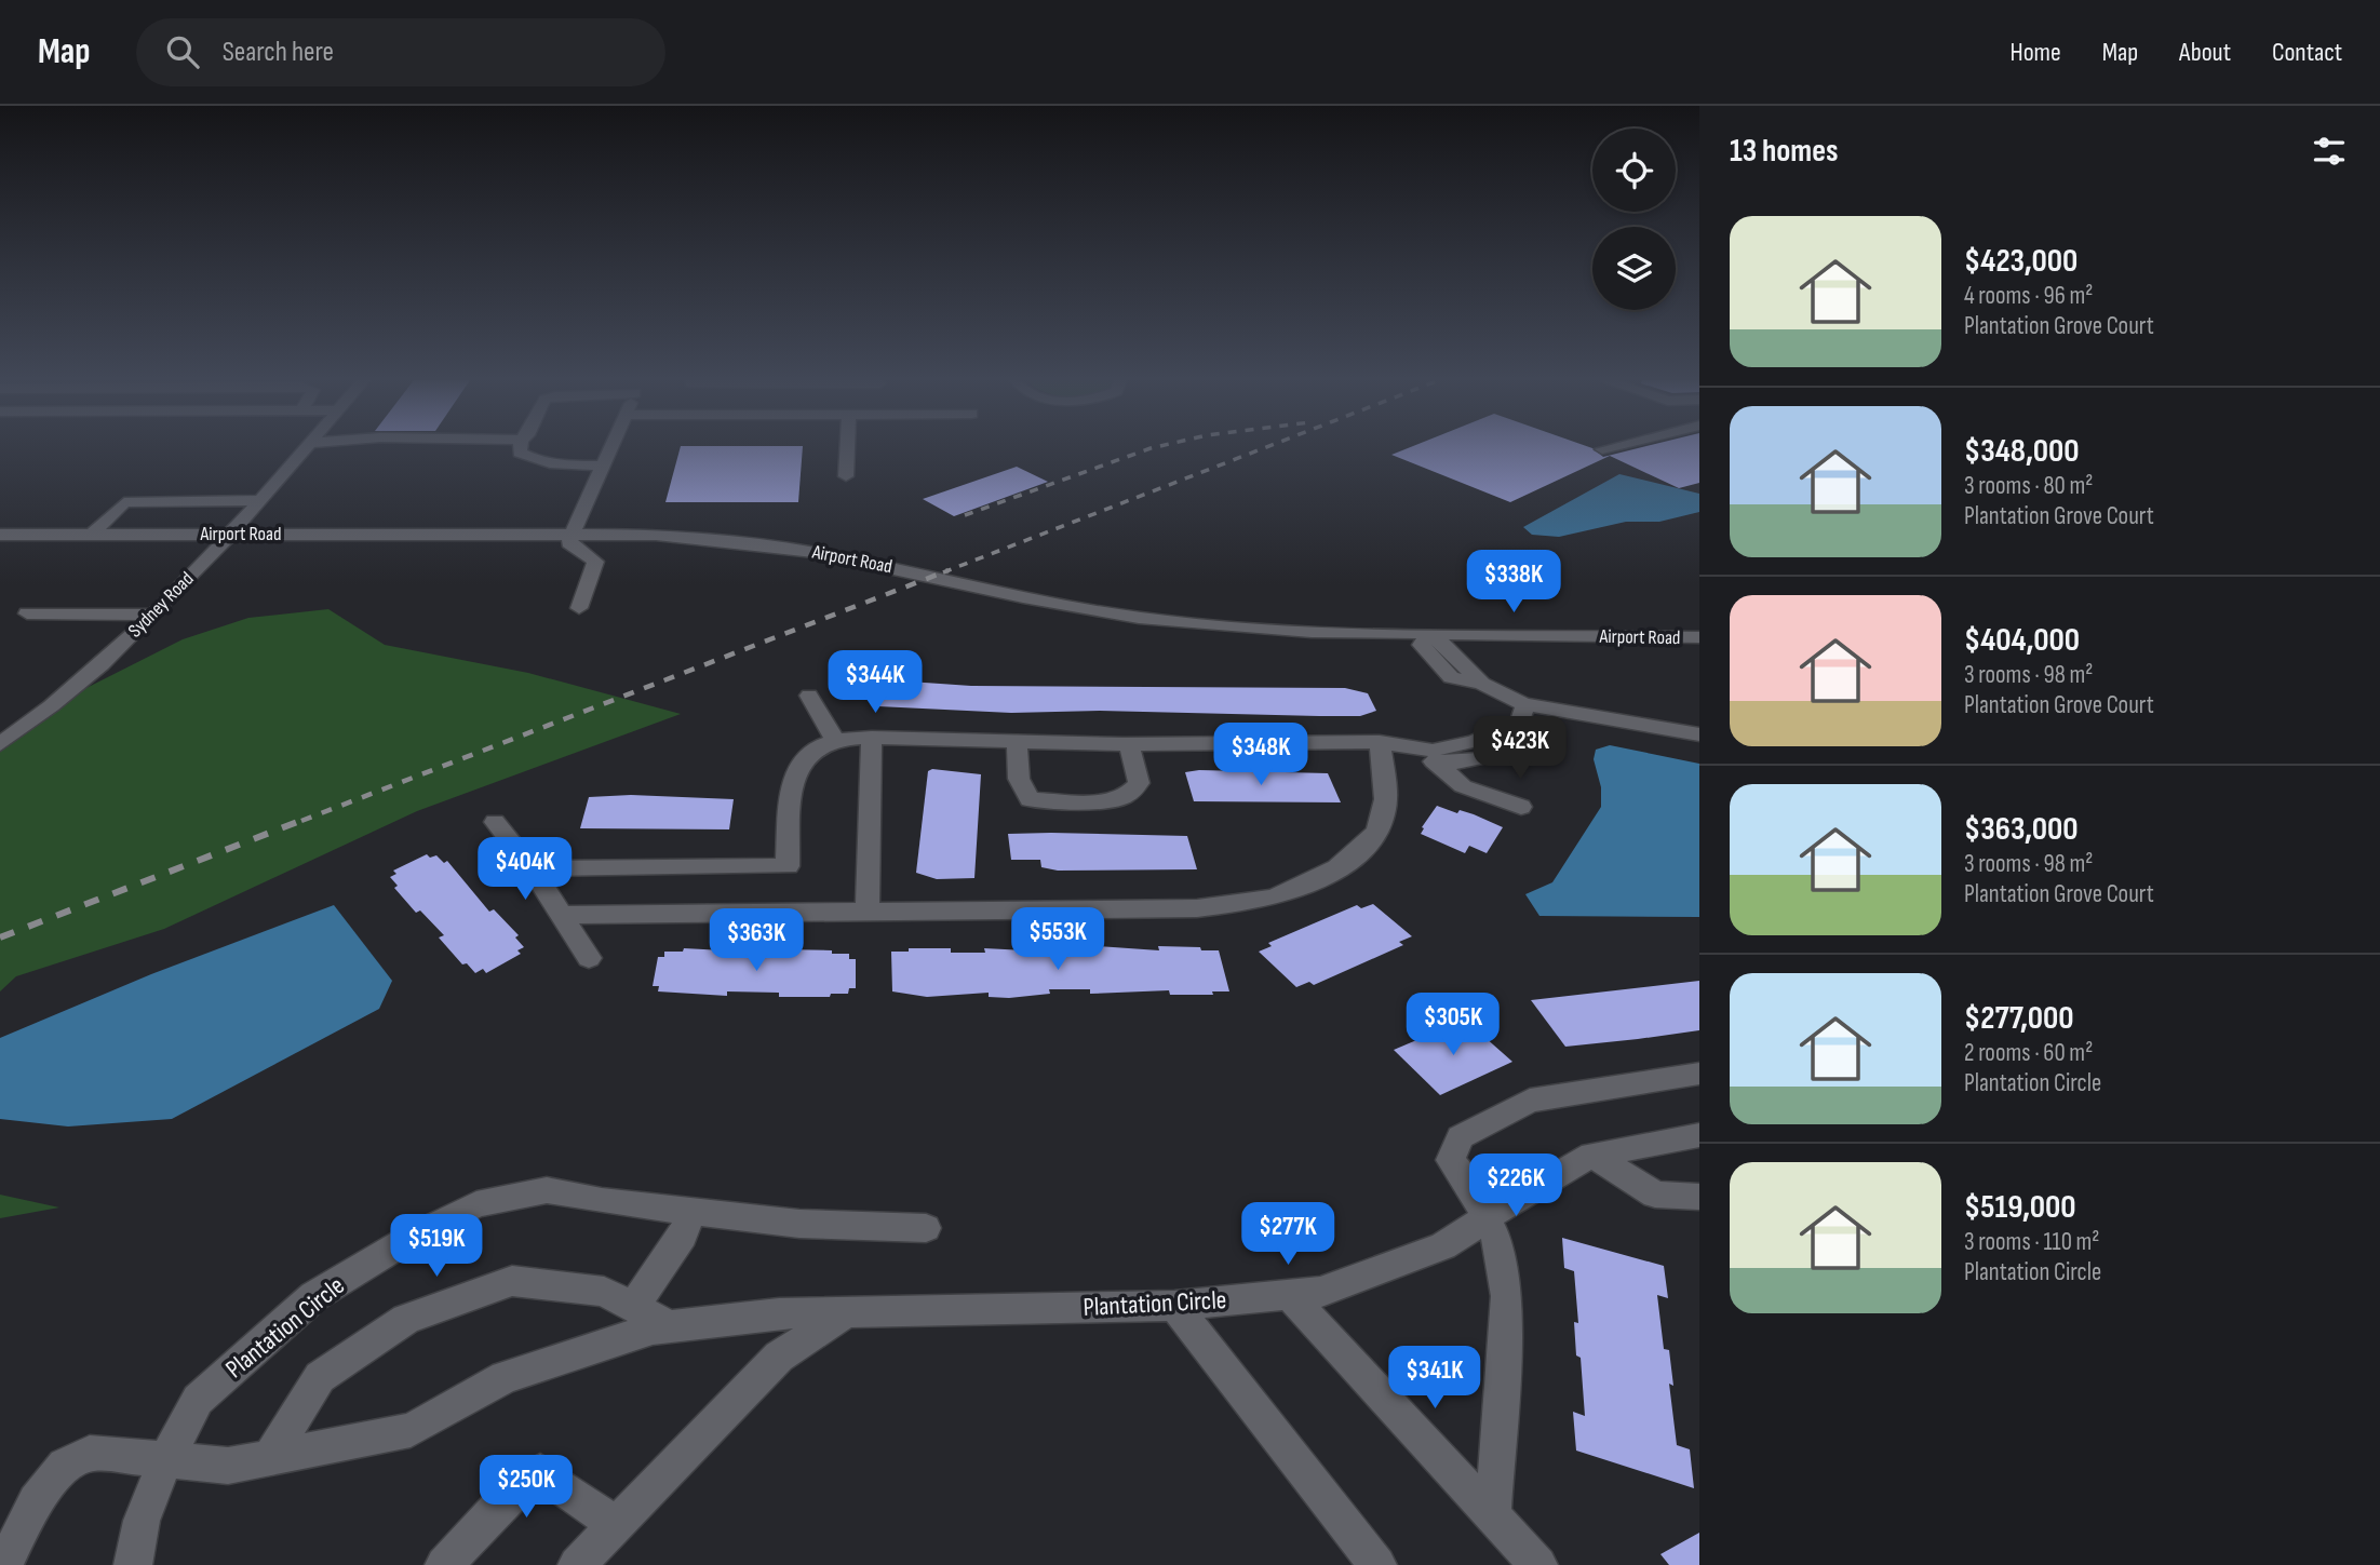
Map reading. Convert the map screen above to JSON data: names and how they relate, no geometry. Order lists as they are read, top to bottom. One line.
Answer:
{"streets":{"street":["Airport Road","Sydney Road","Plantation Circle"]},"crossings":[["Airport Road","Sydney Road"]],"page":{"header":"Map","search":"Search here","nav":["Home","Map","About","Contact"],"heading":"13 homes","list":[{"name":"$423,000","note":"4 rooms · 96 m² · Plantation Grove Court"},{"name":"$348,000","note":"3 rooms · 80 m² · Plantation Grove Court"},{"name":"$404,000","note":"3 rooms · 98 m² · Plantation Grove Court"},{"name":"$363,000","note":"3 rooms · 98 m² · Plantation Grove Court"},{"name":"$277,000","note":"2 rooms · 60 m² · Plantation Circle"},{"name":"$519,000","note":"3 rooms · 110 m² · Plantation Circle"}],"price":["$338K","$344K","$423K","$348K","$404K","$553K","$363K","$305K","$226K","$277K","$519K","$341K","$250K"]}}
